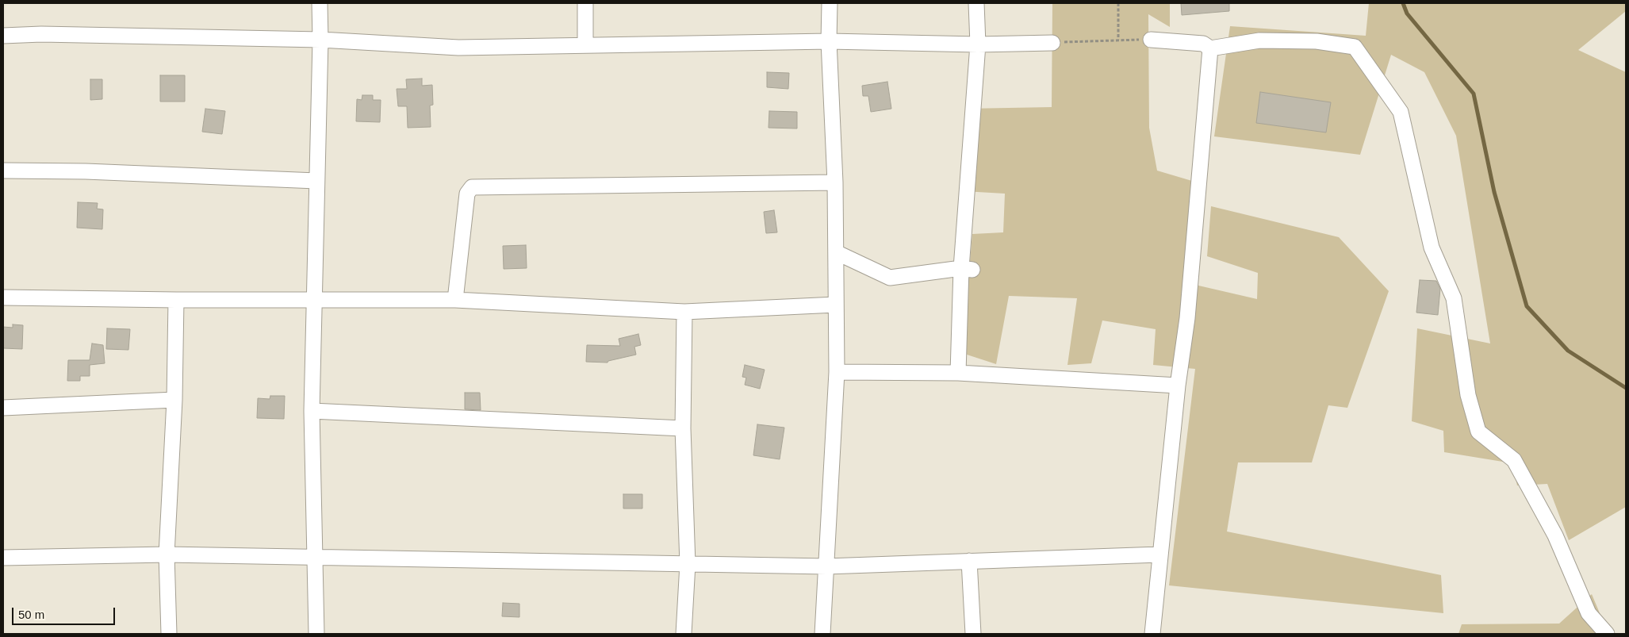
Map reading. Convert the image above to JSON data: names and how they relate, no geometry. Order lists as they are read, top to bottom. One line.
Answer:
{"scale_bar":"50 m"}
